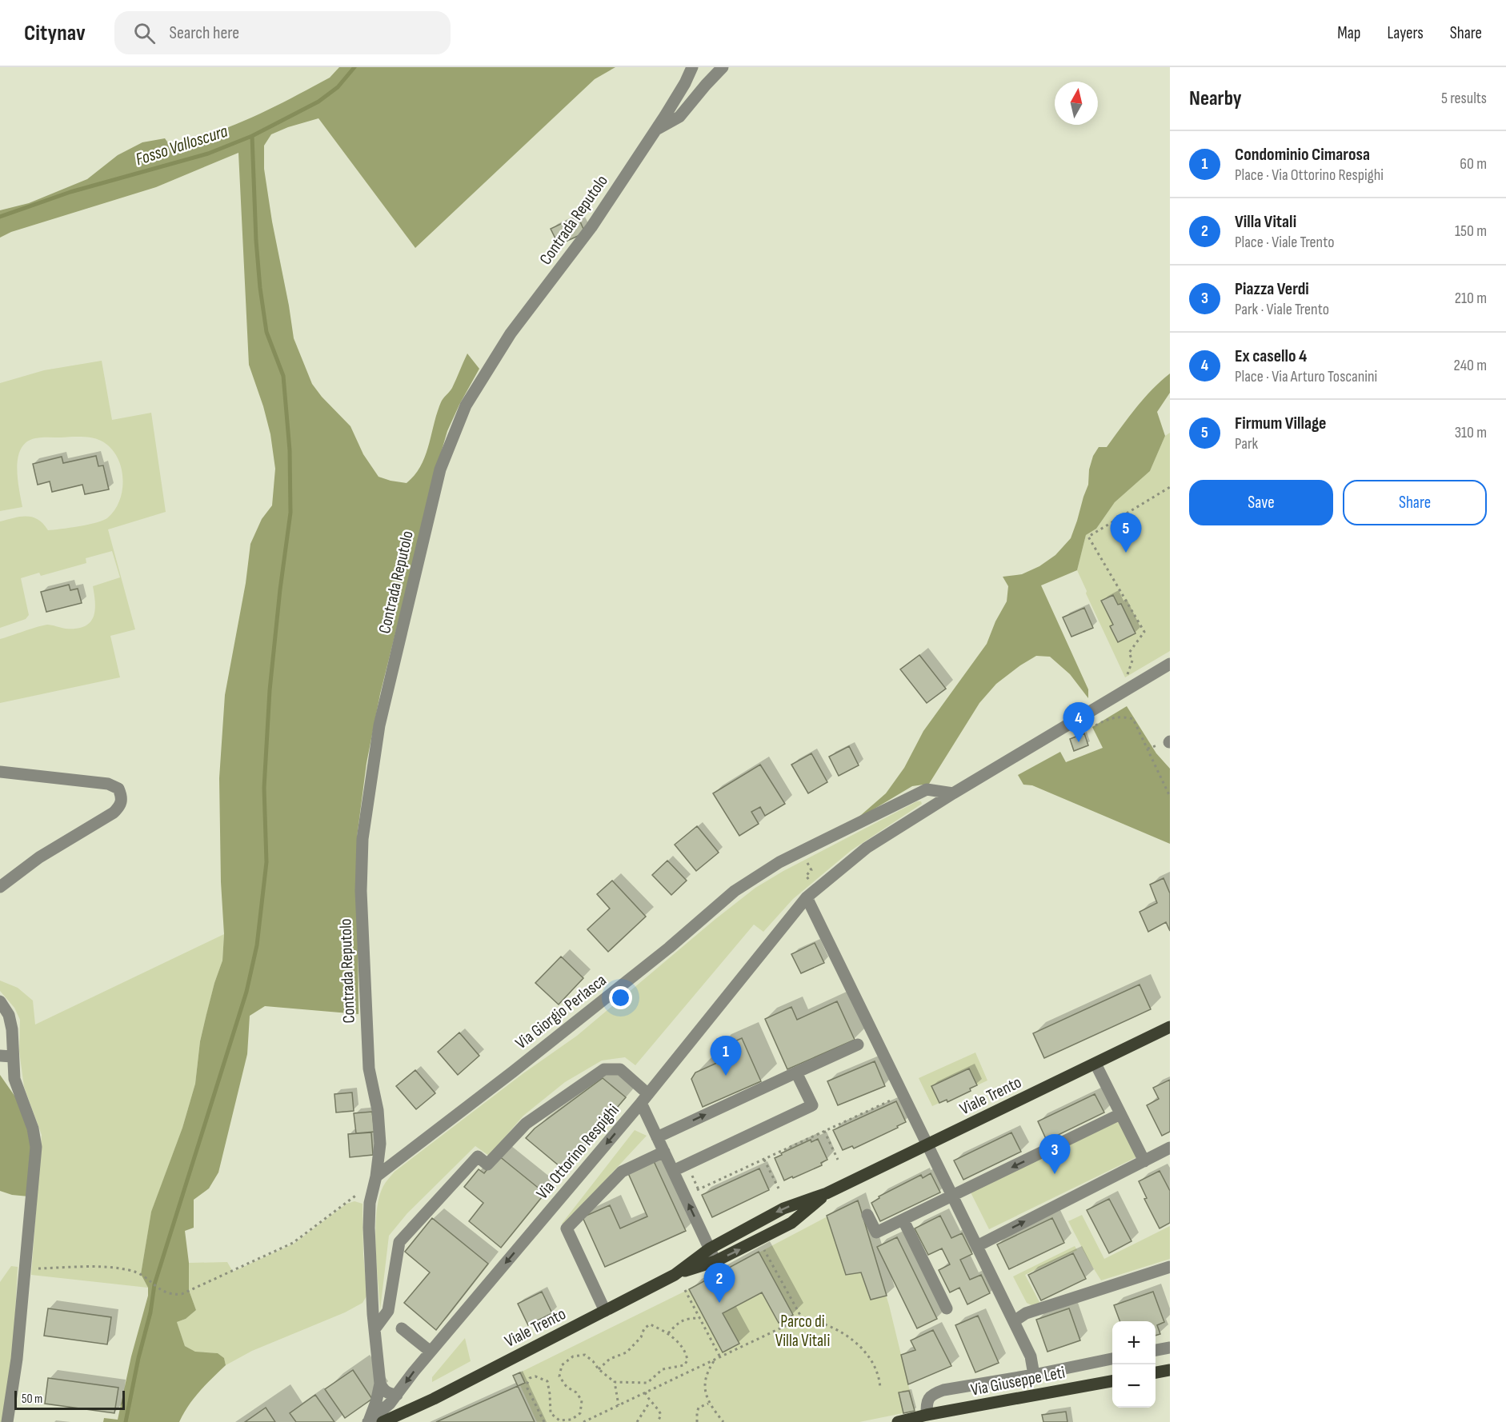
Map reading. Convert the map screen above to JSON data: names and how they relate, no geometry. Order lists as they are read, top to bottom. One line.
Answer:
{"streets":{"main road":["Viale Trento","Via Giuseppe Leti"],"street":["Contrada Reputolo","Via Giorgio Perlasca","Via Ottorino Respighi"]},"crossings":[["Contrada Reputolo","Via Giorgio Perlasca"],["Via Giorgio Perlasca","Via Ottorino Respighi"]],"water":["Fosso Valloscura"],"parks":["Parco di Villa Vitali"],"scale_bar":"50 m","north":"top","page":{"header":"Citynav","search":"Search here","nav":["Map","Layers","Share"],"heading":["Nearby","5 results"],"list":[{"mark":"1","name":"Condominio Cimarosa","note":"Place · Via Ottorino Respighi","value":"60 m"},{"mark":"2","name":"Villa Vitali","note":"Place · Viale Trento","value":"150 m"},{"mark":"3","name":"Piazza Verdi","note":"Park · Viale Trento","value":"210 m"},{"mark":"4","name":"Ex casello 4","note":"Place · Via Arturo Toscanini","value":"240 m"},{"mark":"5","name":"Firmum Village","note":"Park","value":"310 m"}],"buttons":["Save","Share"],"pins":["5","4","1","3","2"],"map_buttons":["+","−"],"scale":"50 m"}}
